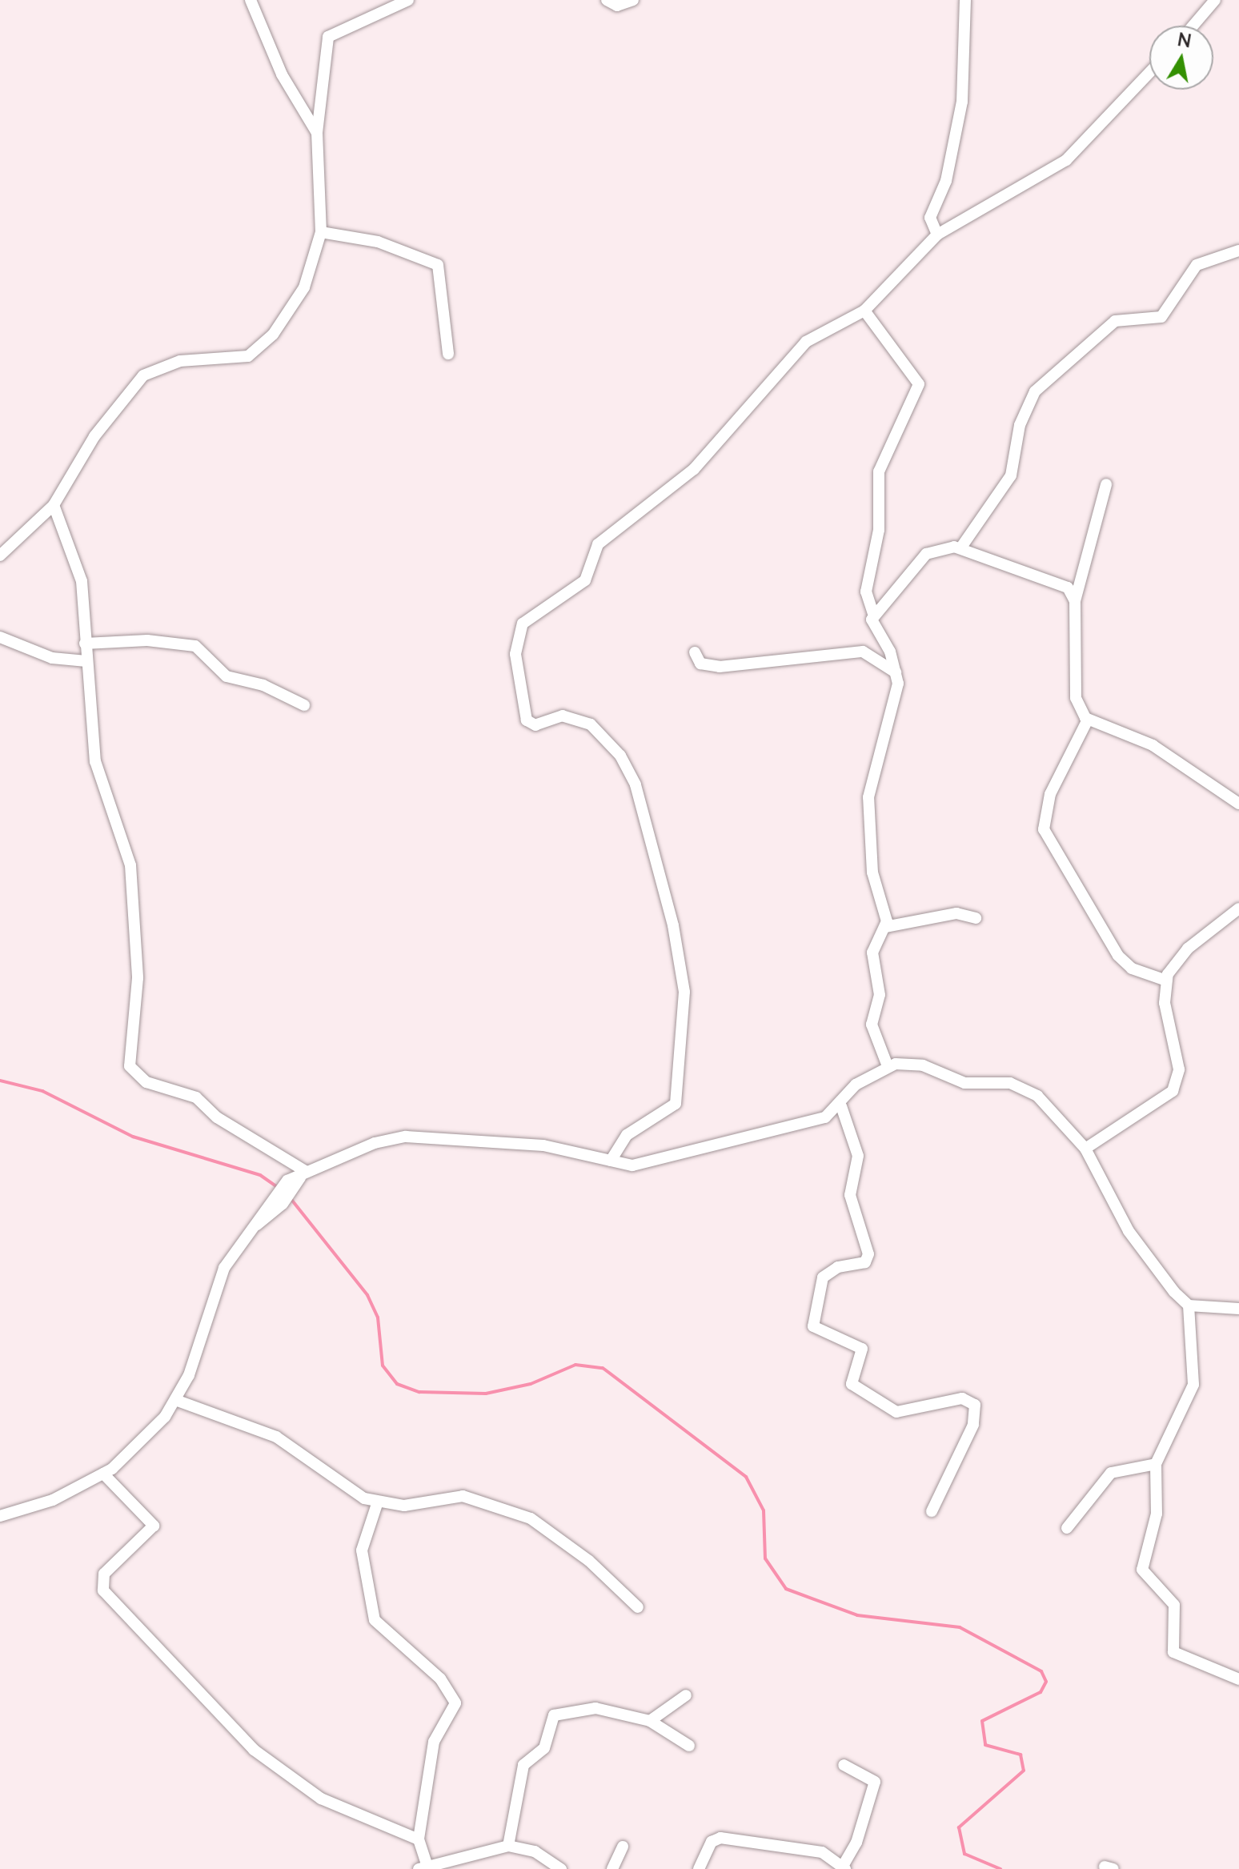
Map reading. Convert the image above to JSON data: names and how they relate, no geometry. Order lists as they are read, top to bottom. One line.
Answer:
{"north":"top"}
